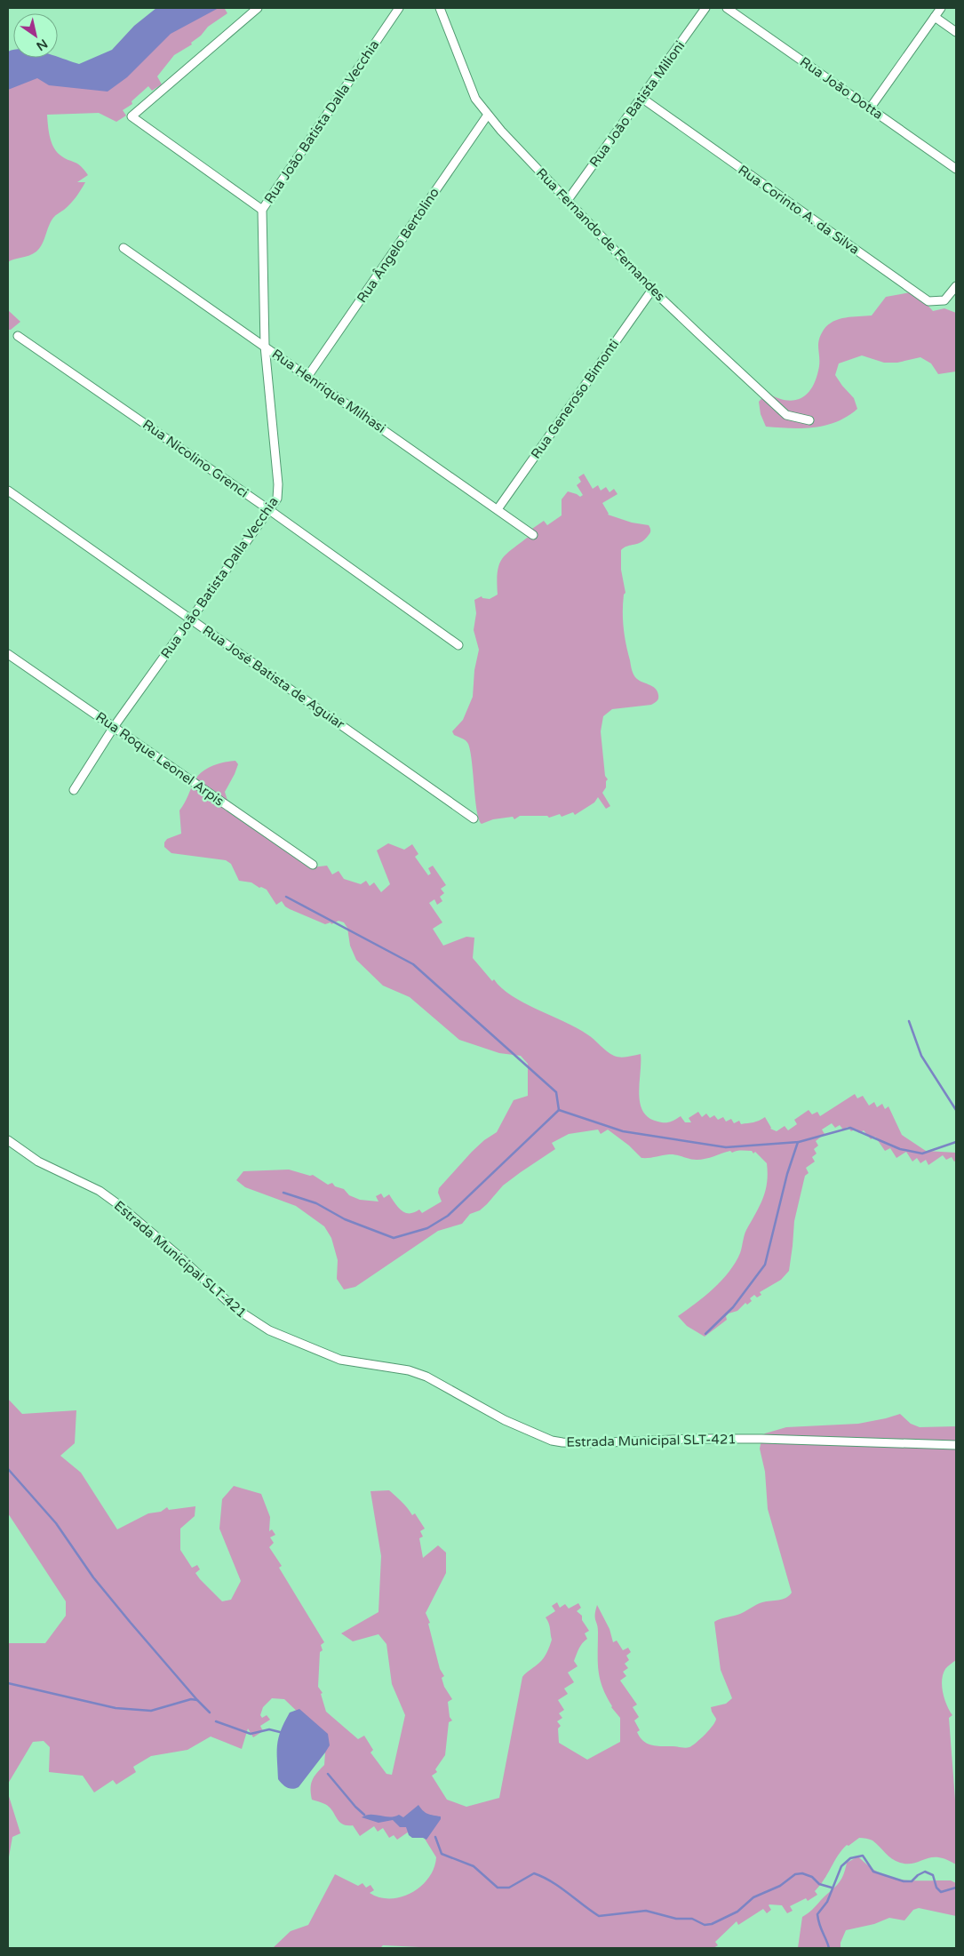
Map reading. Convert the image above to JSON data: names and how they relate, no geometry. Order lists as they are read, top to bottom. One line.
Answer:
{"streets":{"street":["Rua João Dotta","Rua João Batista Milioni","Rua João Batista Dalla Vecchia","Rua Corinto A. da Silva","Rua Fernando de Fernandes","Rua Ângelo Bertolino","Rua Henrique Milhasi","Rua Generoso Bimonti","Rua Nicolino Grenci","Rua José Batista de Aguiar","Rua Roque Leonel Arpis","Estrada Municipal SLT-421"]},"crossings":[["Rua João Batista Milioni","Rua Corinto A. da Silva"],["Rua João Batista Milioni","Rua Fernando de Fernandes"],["Rua João Batista Dalla Vecchia","Rua Henrique Milhasi"],["Rua João Batista Dalla Vecchia","Rua Nicolino Grenci"],["Rua João Batista Dalla Vecchia","Rua José Batista de Aguiar"],["Rua João Batista Dalla Vecchia","Rua Roque Leonel Arpis"],["Rua Fernando de Fernandes","Rua Ângelo Bertolino"],["Rua Fernando de Fernandes","Rua Generoso Bimonti"],["Rua Ângelo Bertolino","Rua Henrique Milhasi"],["Rua Henrique Milhasi","Rua Generoso Bimonti"]],"north":"bottom right"}
